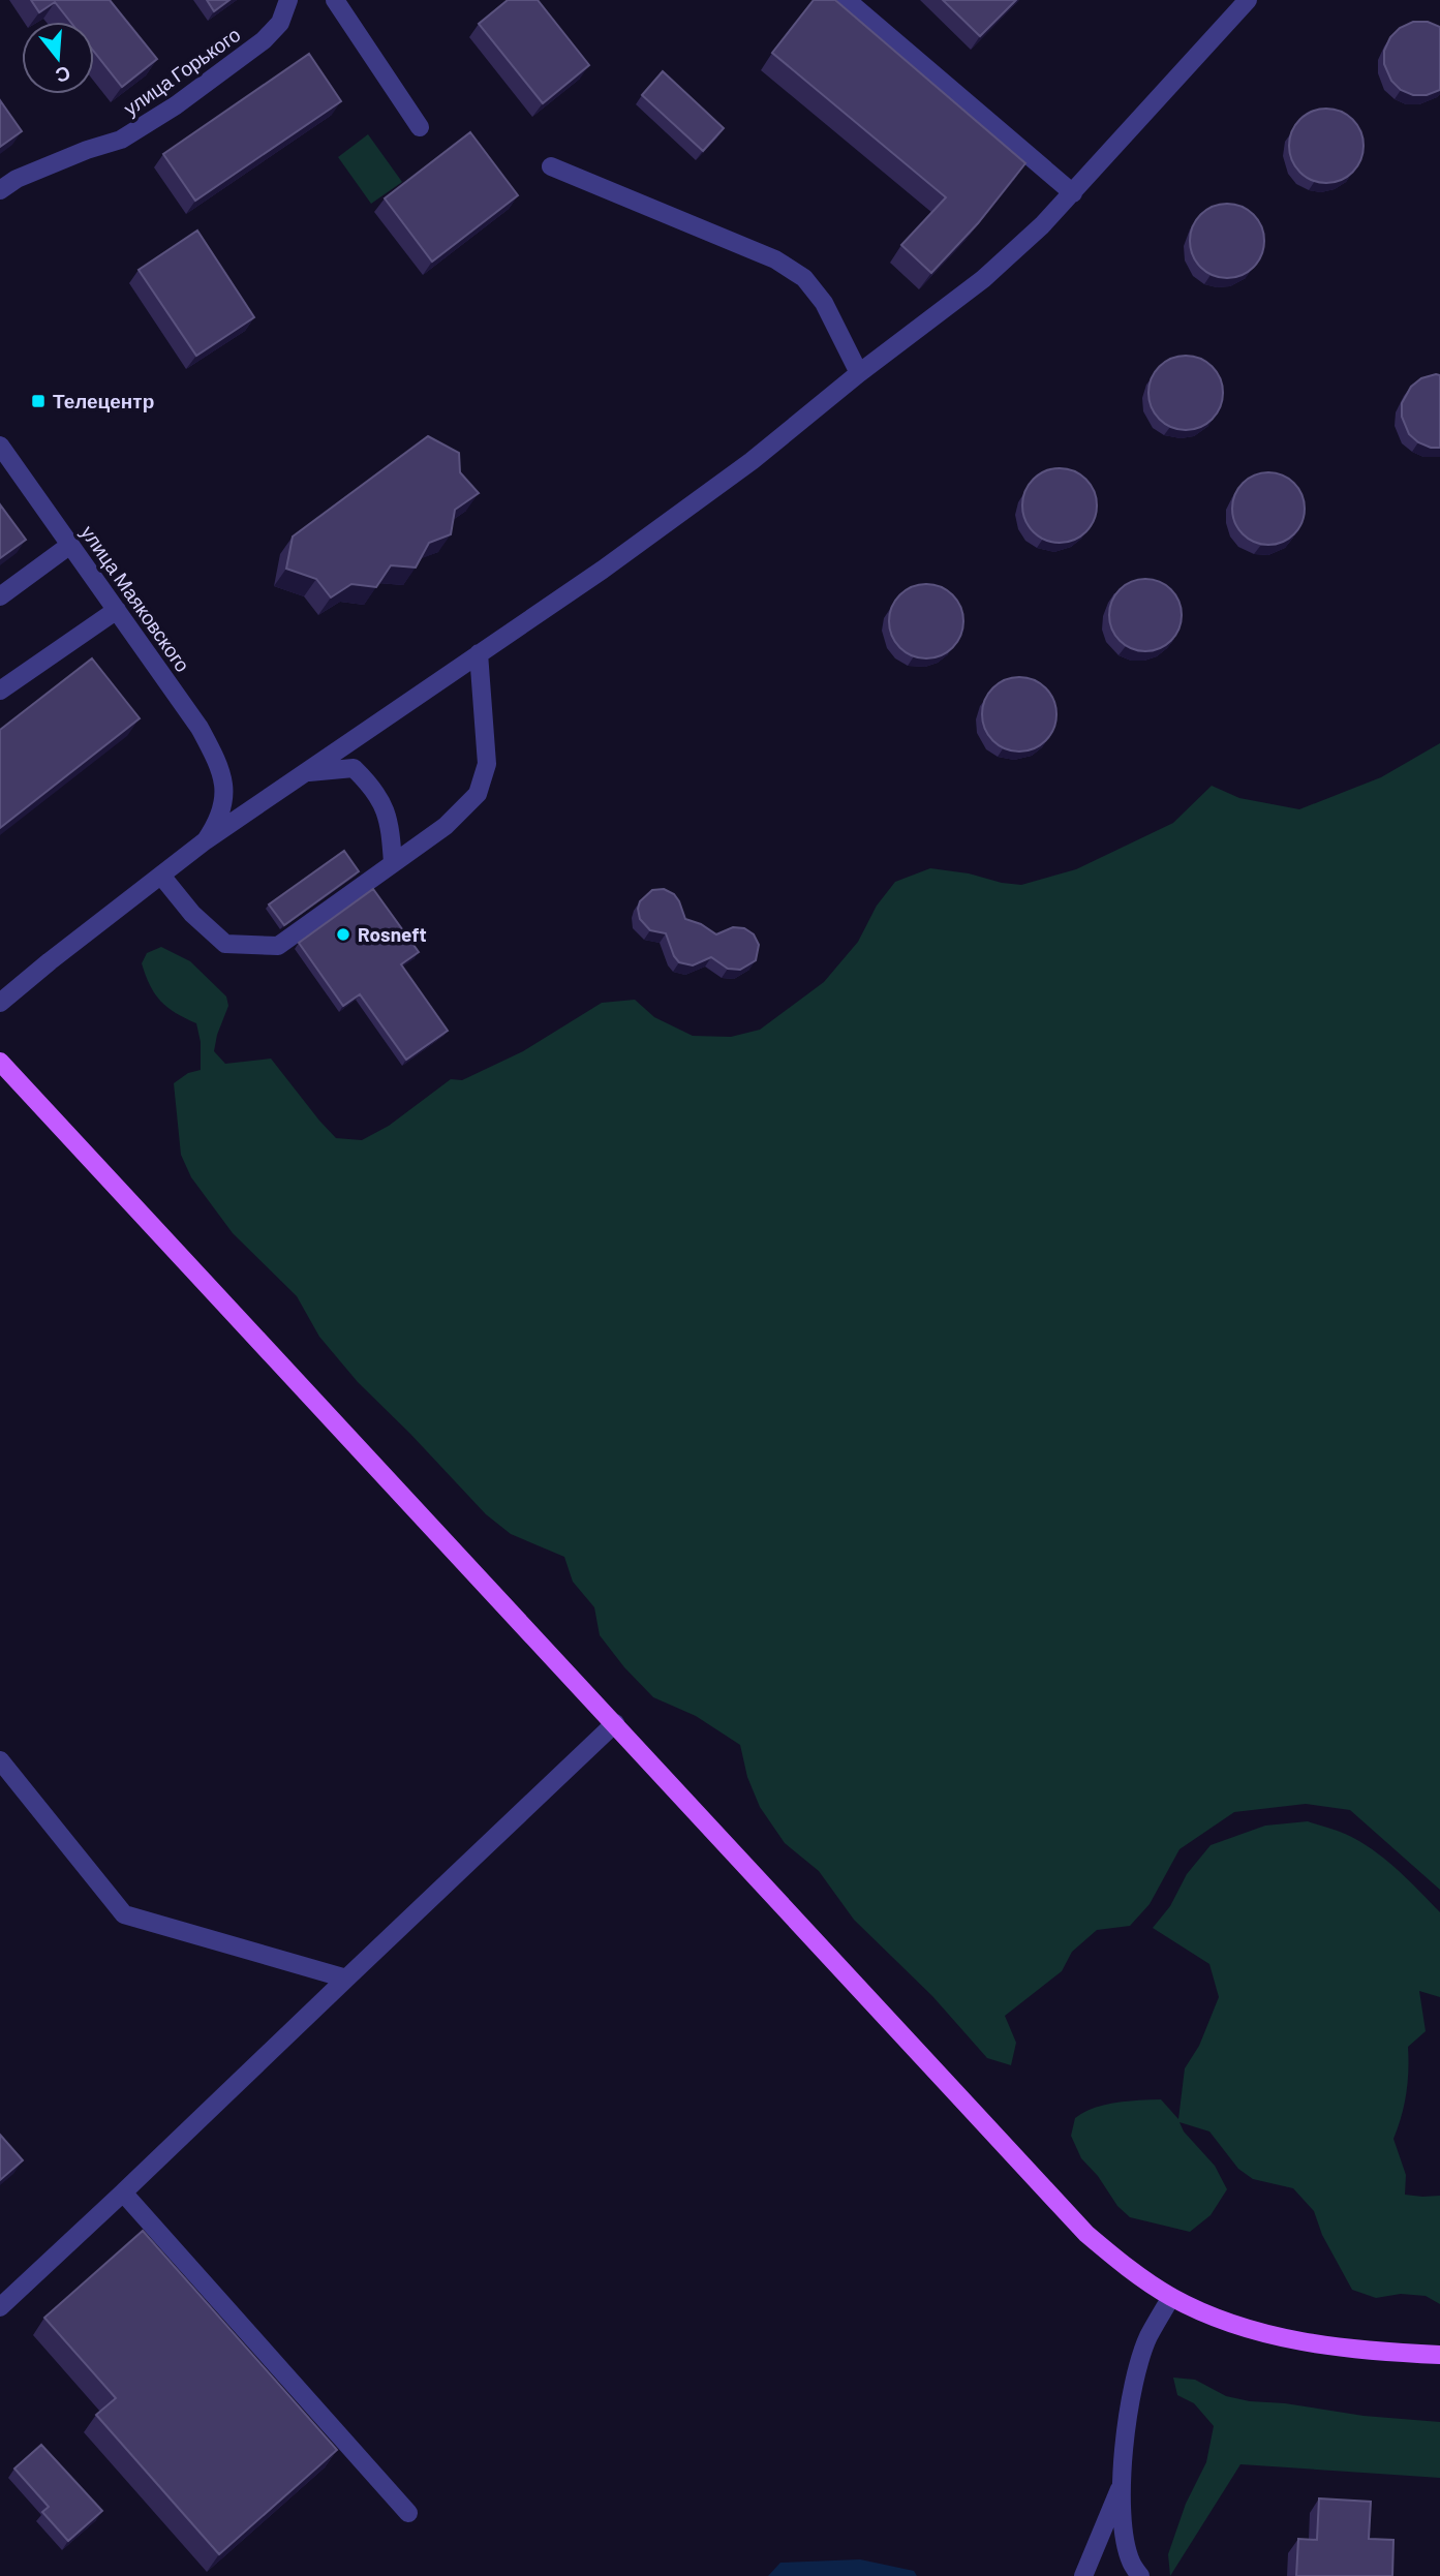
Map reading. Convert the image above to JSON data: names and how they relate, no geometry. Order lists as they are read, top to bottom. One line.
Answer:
{"streets":{"street":["улица Горького","улица Маяковского"]},"places":{"transit":["Телецентр"],"other":["Rosneft"]},"north":"bottom"}
